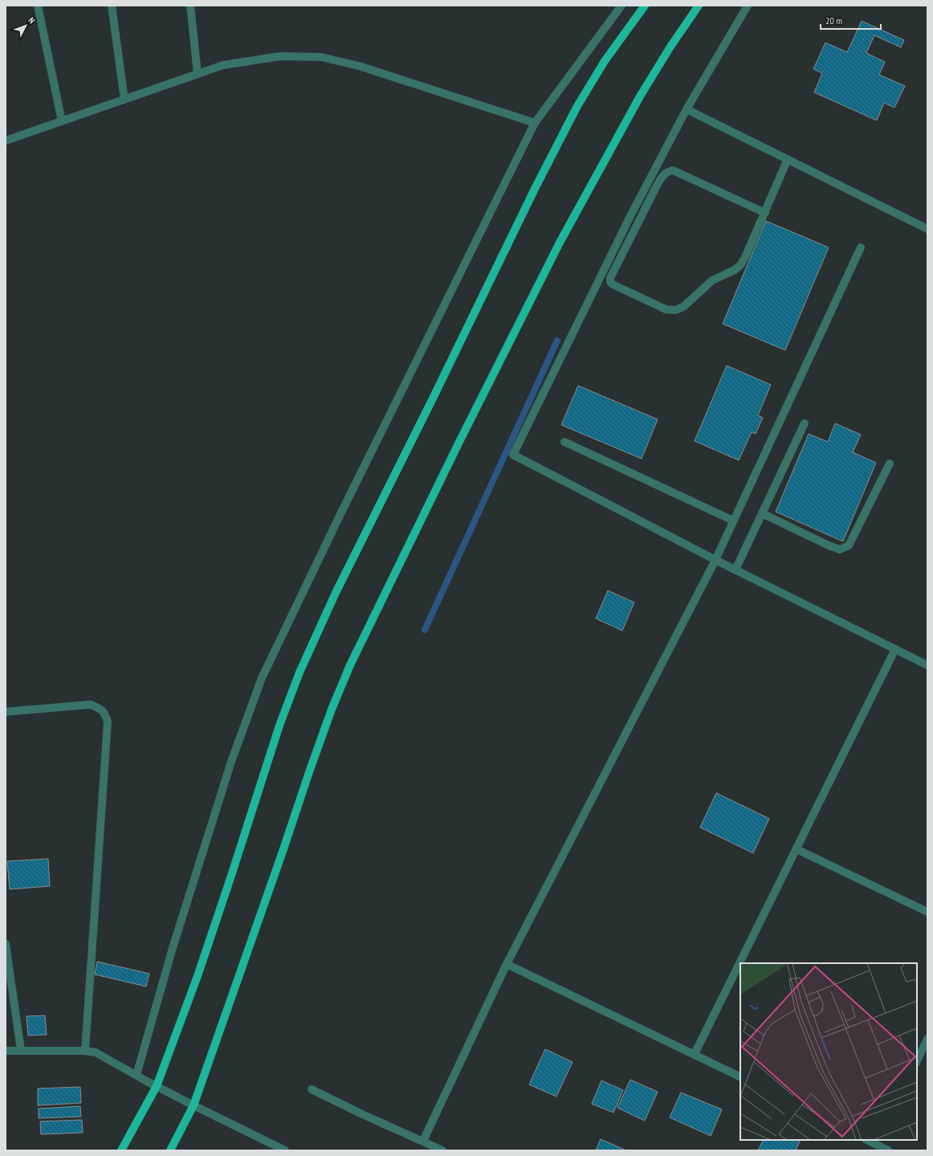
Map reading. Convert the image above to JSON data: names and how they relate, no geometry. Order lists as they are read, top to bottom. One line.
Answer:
{"scale_bar":"20 m","north":"top right"}
